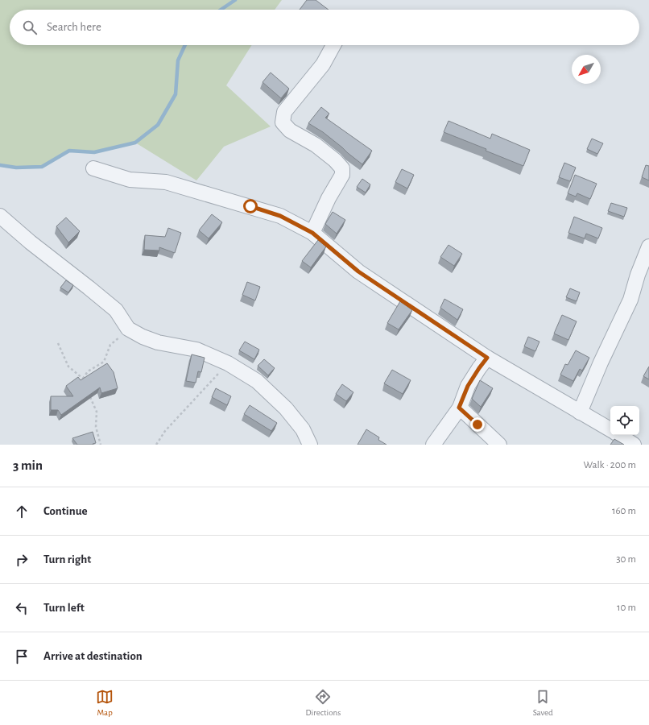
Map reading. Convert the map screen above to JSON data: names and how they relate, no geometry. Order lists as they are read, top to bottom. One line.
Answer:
{"north":"bottom left","page":{"search":"Search here","heading":["3 min","Walk · 200 m"],"list":[["Continue","160 m"],["Turn right","30 m"],["Turn left","10 m"],"Arrive at destination"],"nav":["Map","Directions","Saved"]}}
